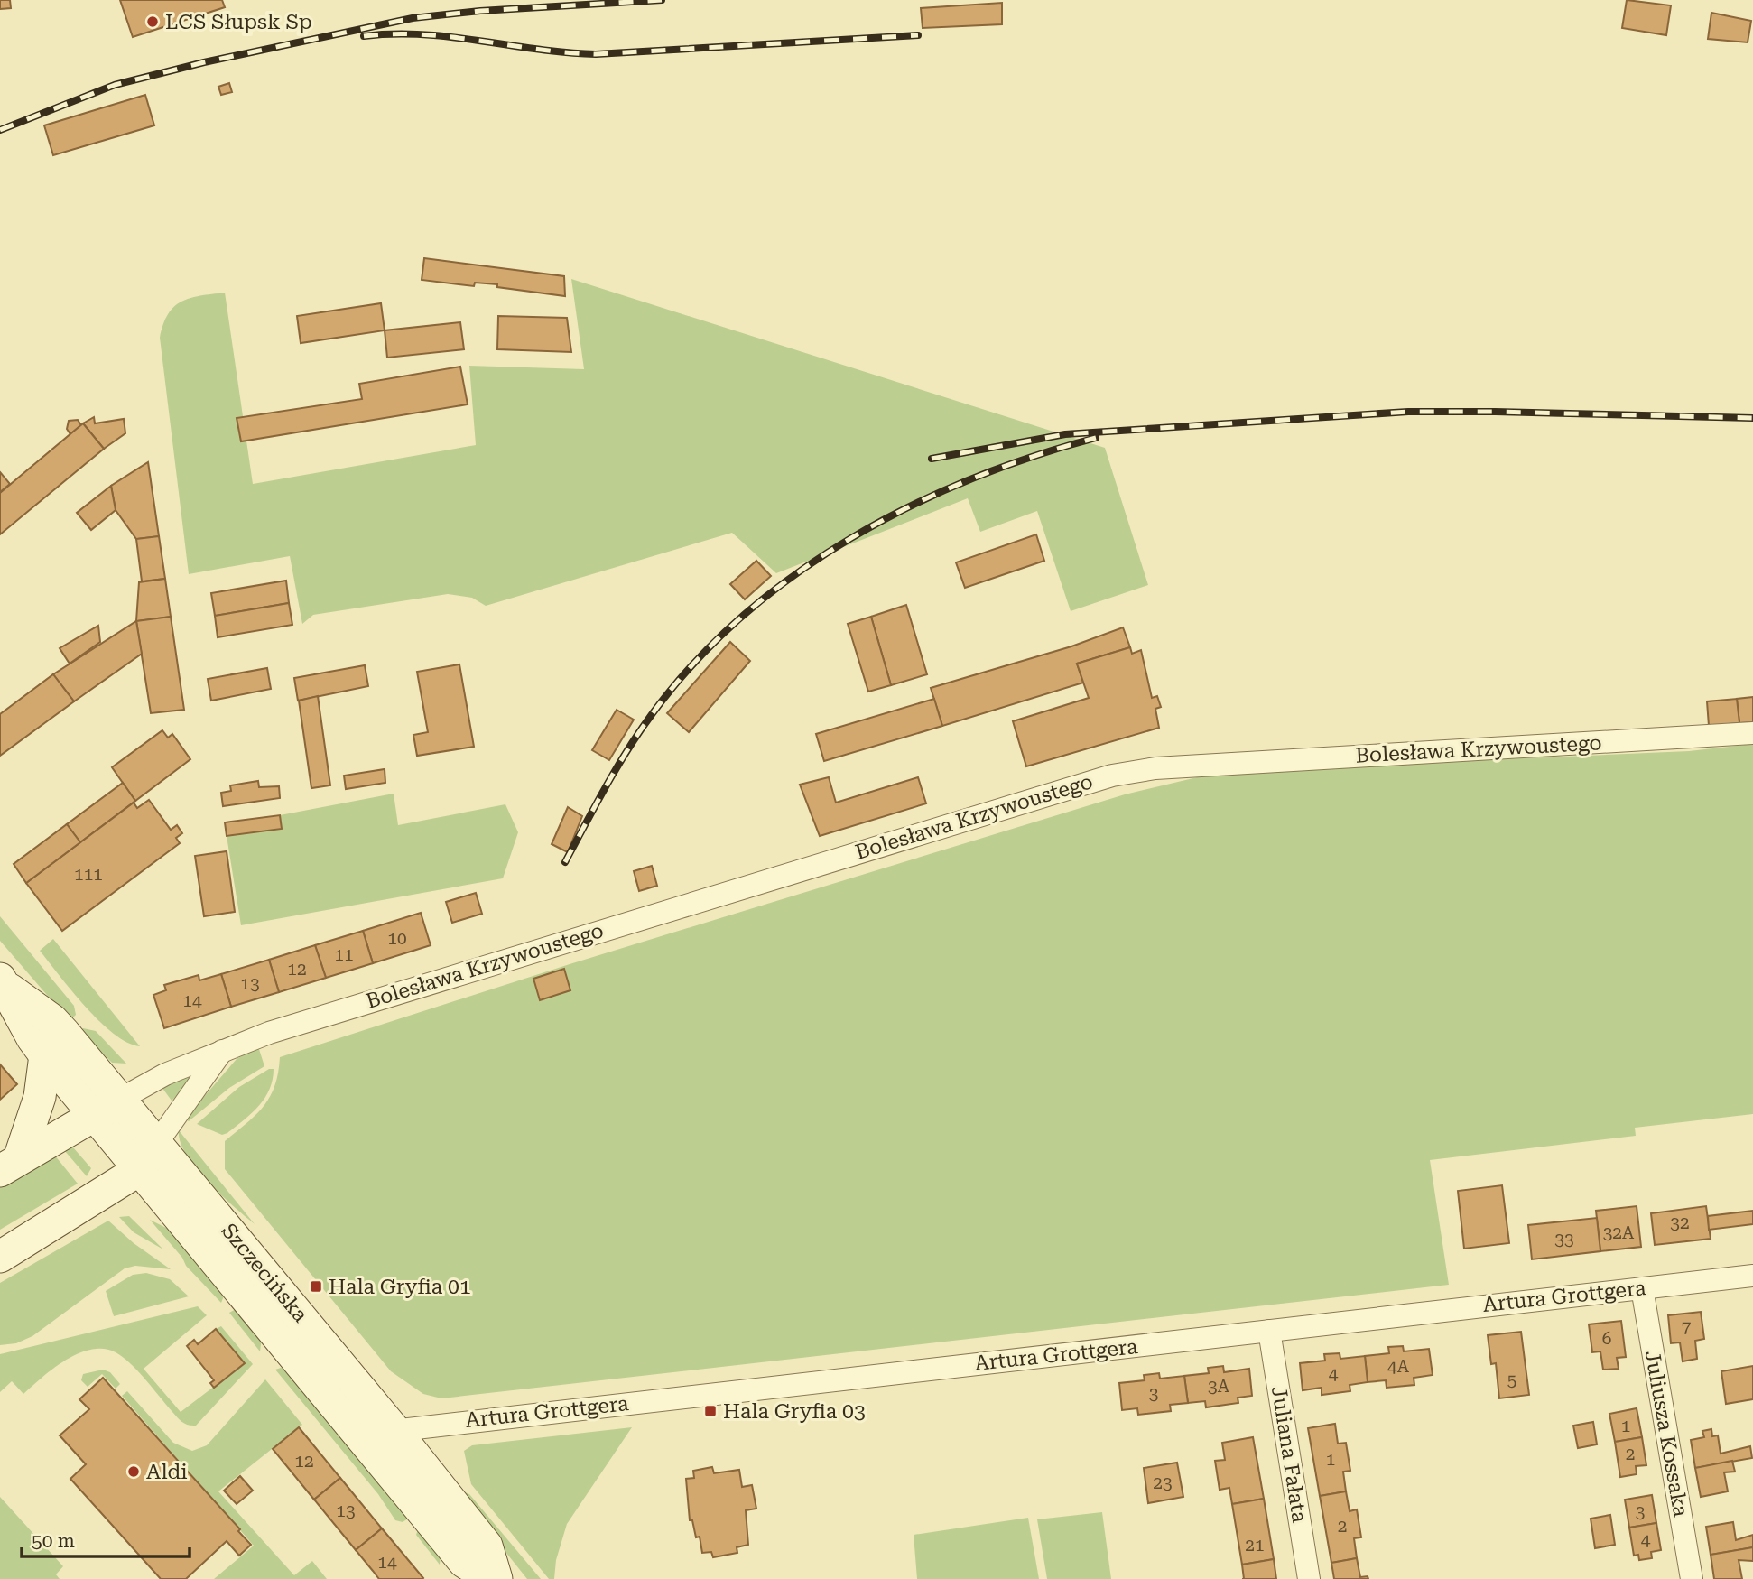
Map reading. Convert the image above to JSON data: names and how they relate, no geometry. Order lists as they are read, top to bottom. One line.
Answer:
{"streets":{"street":["Bolesława Krzywoustego","Szczecińska","Artura Grottgera","Juliusza Kossaka","Juliana Fałata"]},"crossings":[["Bolesława Krzywoustego","Szczecińska"],["Szczecińska","Artura Grottgera"],["Artura Grottgera","Juliusza Kossaka"],["Artura Grottgera","Juliana Fałata"]],"places":{"other":["LCS Słupsk Sp","Aldi"],"transit":["Hala Gryfia 01","Hala Gryfia 03"]},"house_numbers":["111","10","11","12","13","14","32","32A","33","7","6","4A","4","5","3A","3","1","2","1","12","23","13","3","2","4","21","14"],"scale_bar":"50 m"}
